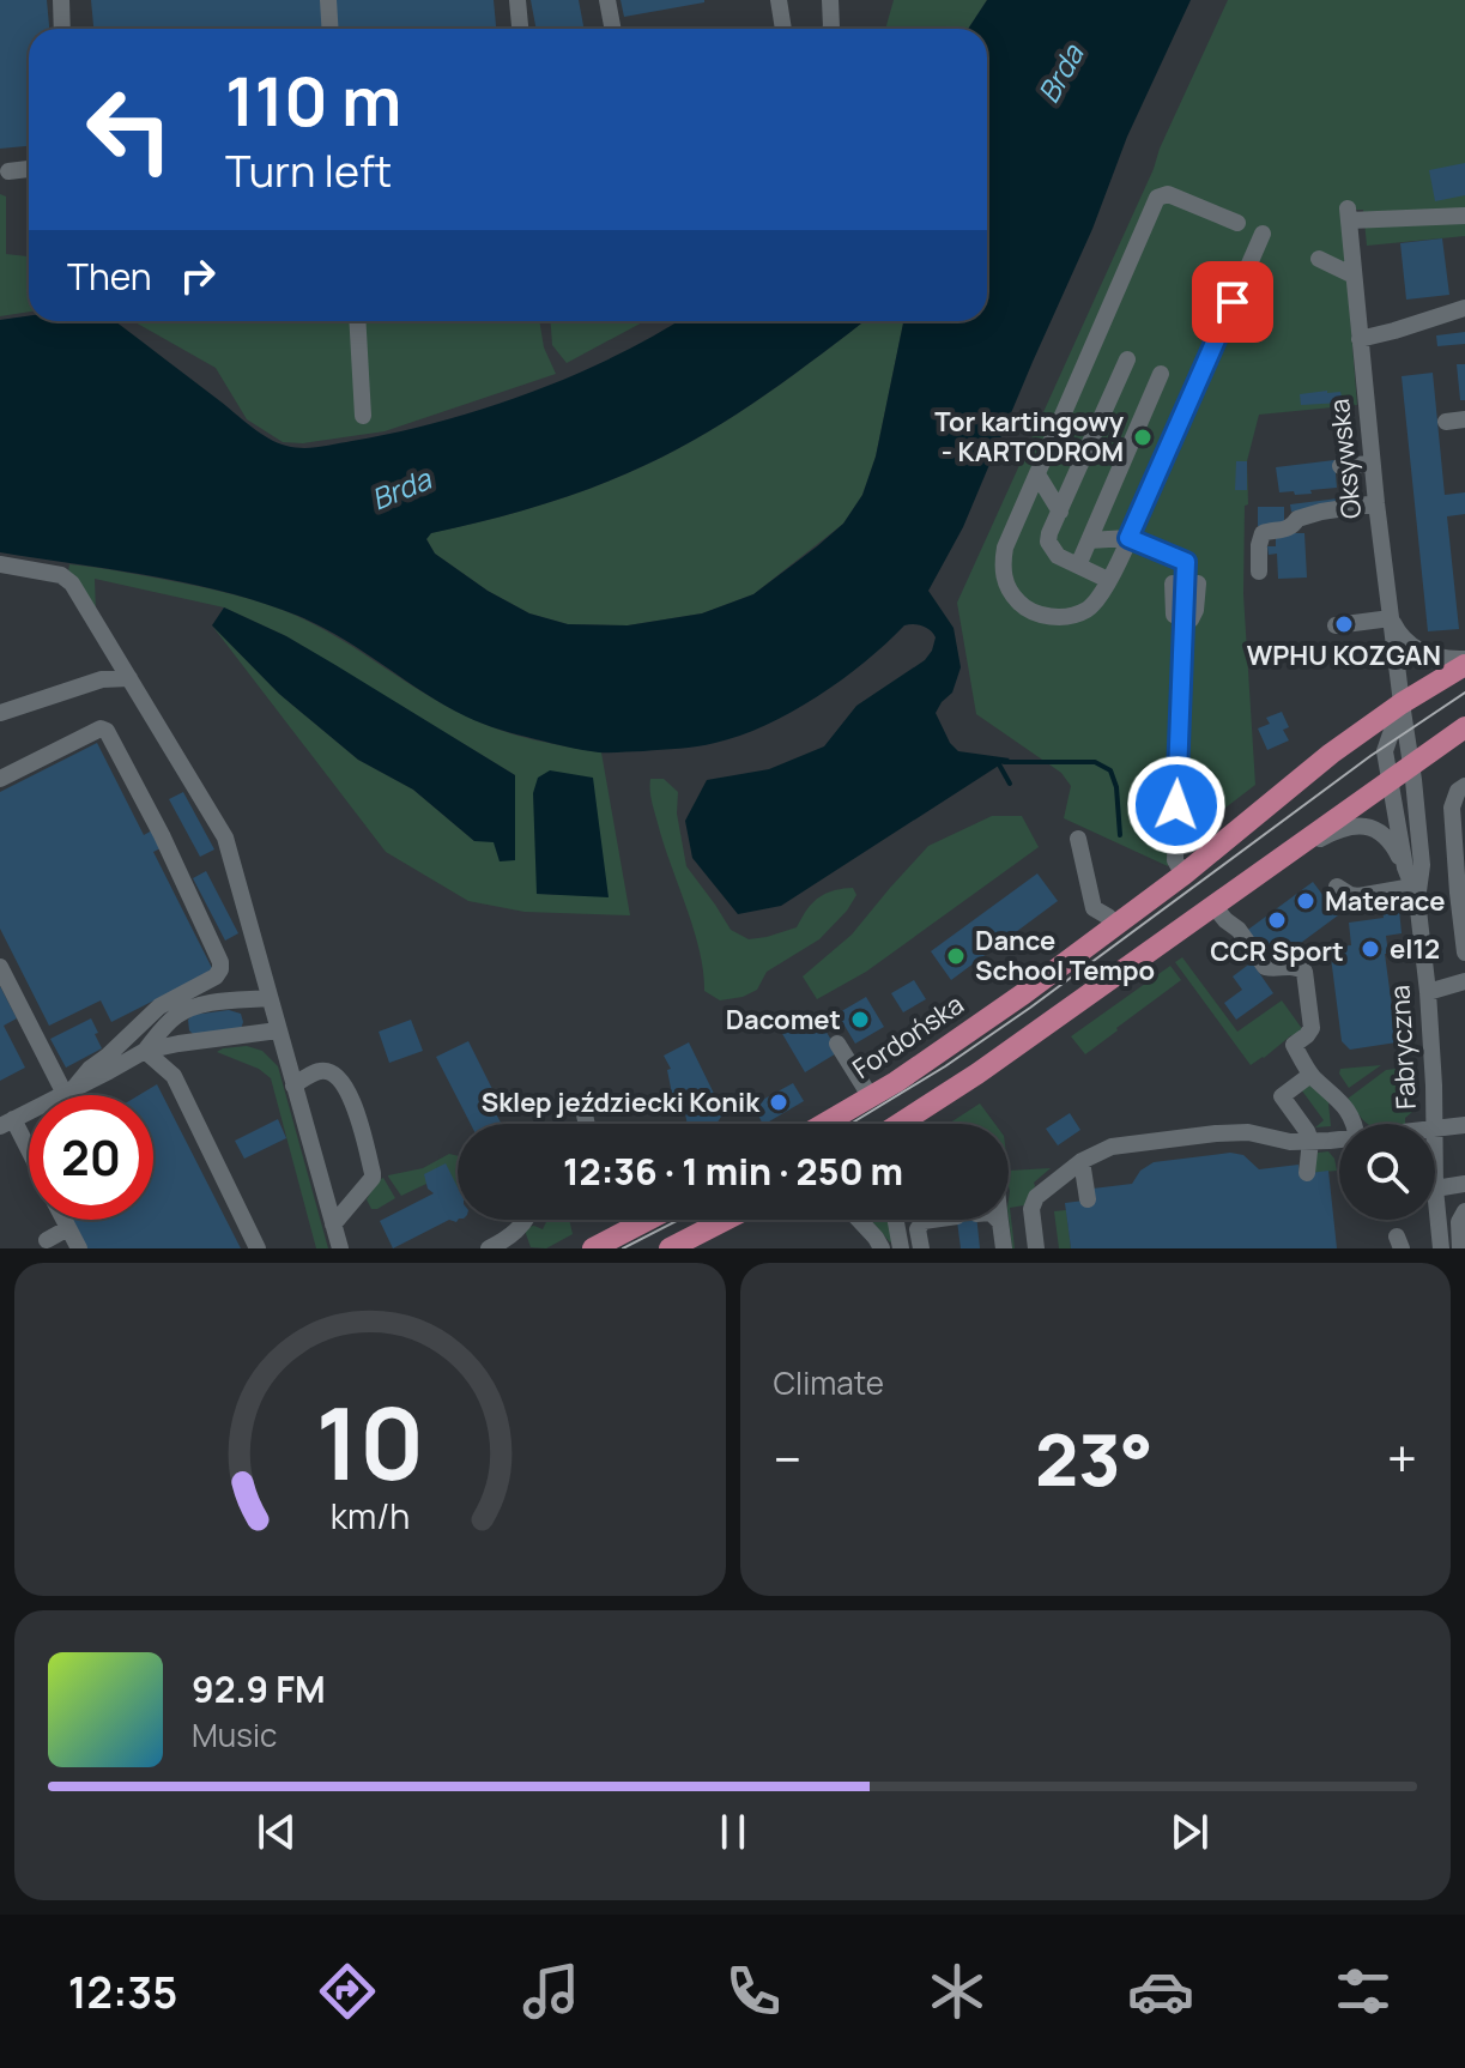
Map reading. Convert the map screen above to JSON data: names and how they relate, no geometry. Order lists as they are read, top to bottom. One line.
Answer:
{"streets":{"main road":["Fordońska"],"street":["Oksywska","Fabryczna"]},"crossings":[["Oksywska","Fordońska"],["Oksywska","Fabryczna"],["Fordońska","Fabryczna"]],"water":["Brda"],"places":["Tor kartingowy - KARTODROM","WPHU KOZGAN","Materace","CCR Sport","el12","Dance School Tempo","Dacomet","Sklep jeździecki Konik"],"page":{"turn":["110 m","Turn left"],"then":"Then","limit":"20","trip":"12:36 · 1 min · 250 m","tile":"Climate","heat":["−","23°","+"],"song":["92.9 FM","Music"],"tabs":"12:35","gauge":["10","km/h"]}}
